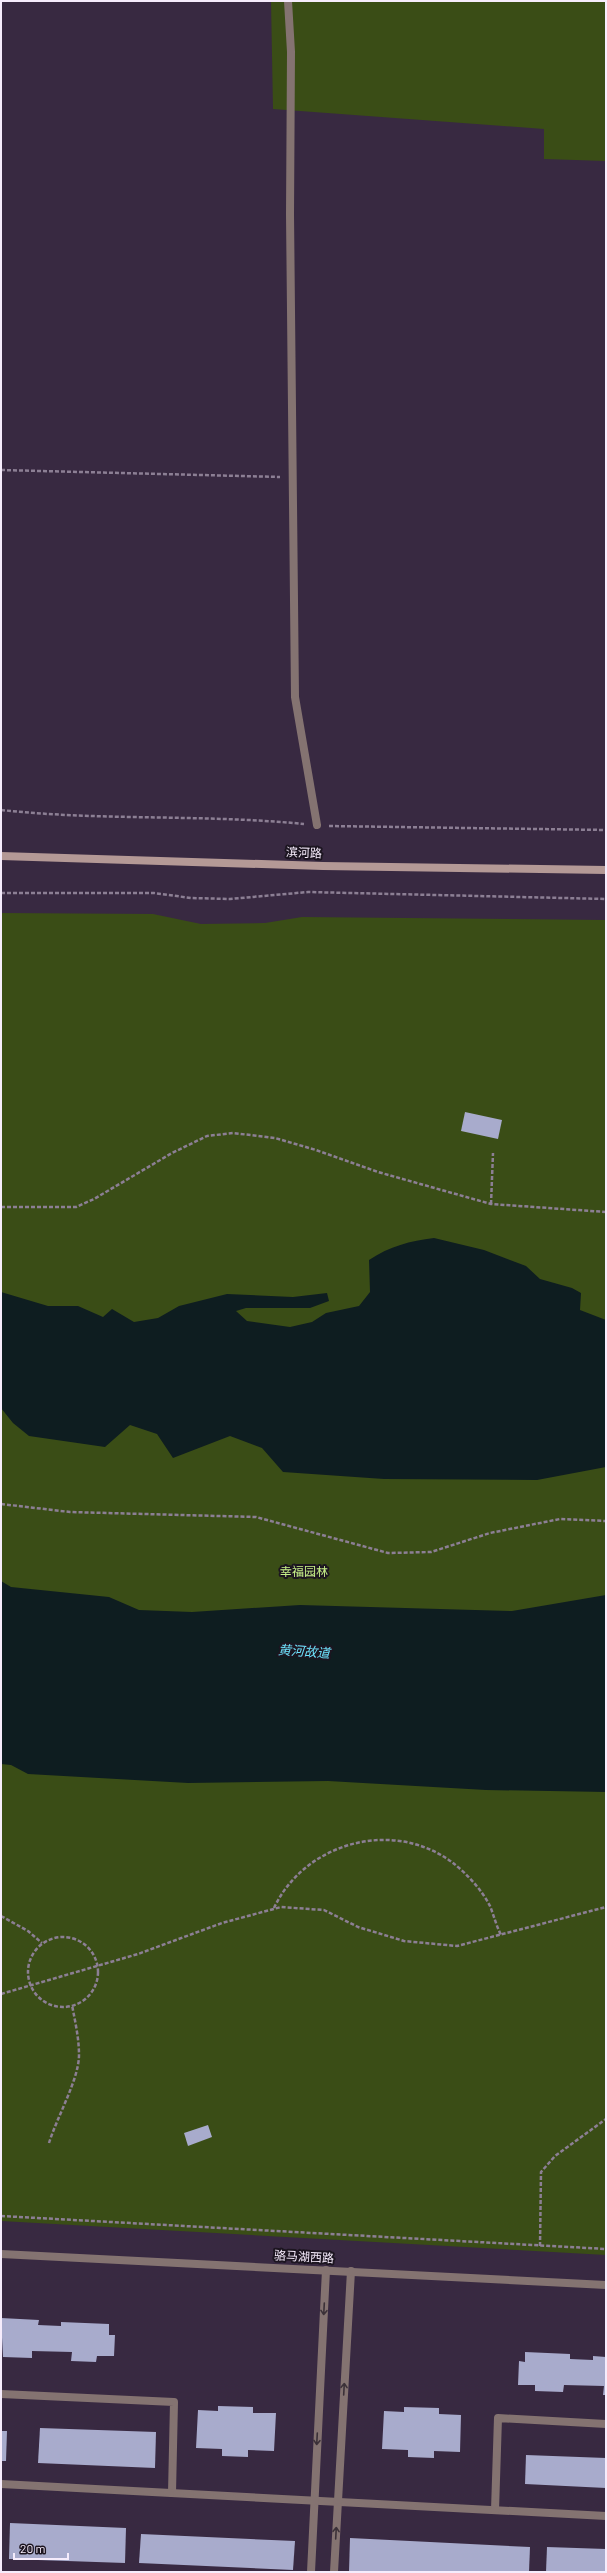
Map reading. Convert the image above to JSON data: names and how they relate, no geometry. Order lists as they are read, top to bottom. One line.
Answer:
{"streets":{"main road":["滨河路"],"street":["骆马湖西路"]},"water":["黄河故道"],"parks":["幸福园林"],"scale_bar":"20 m"}
